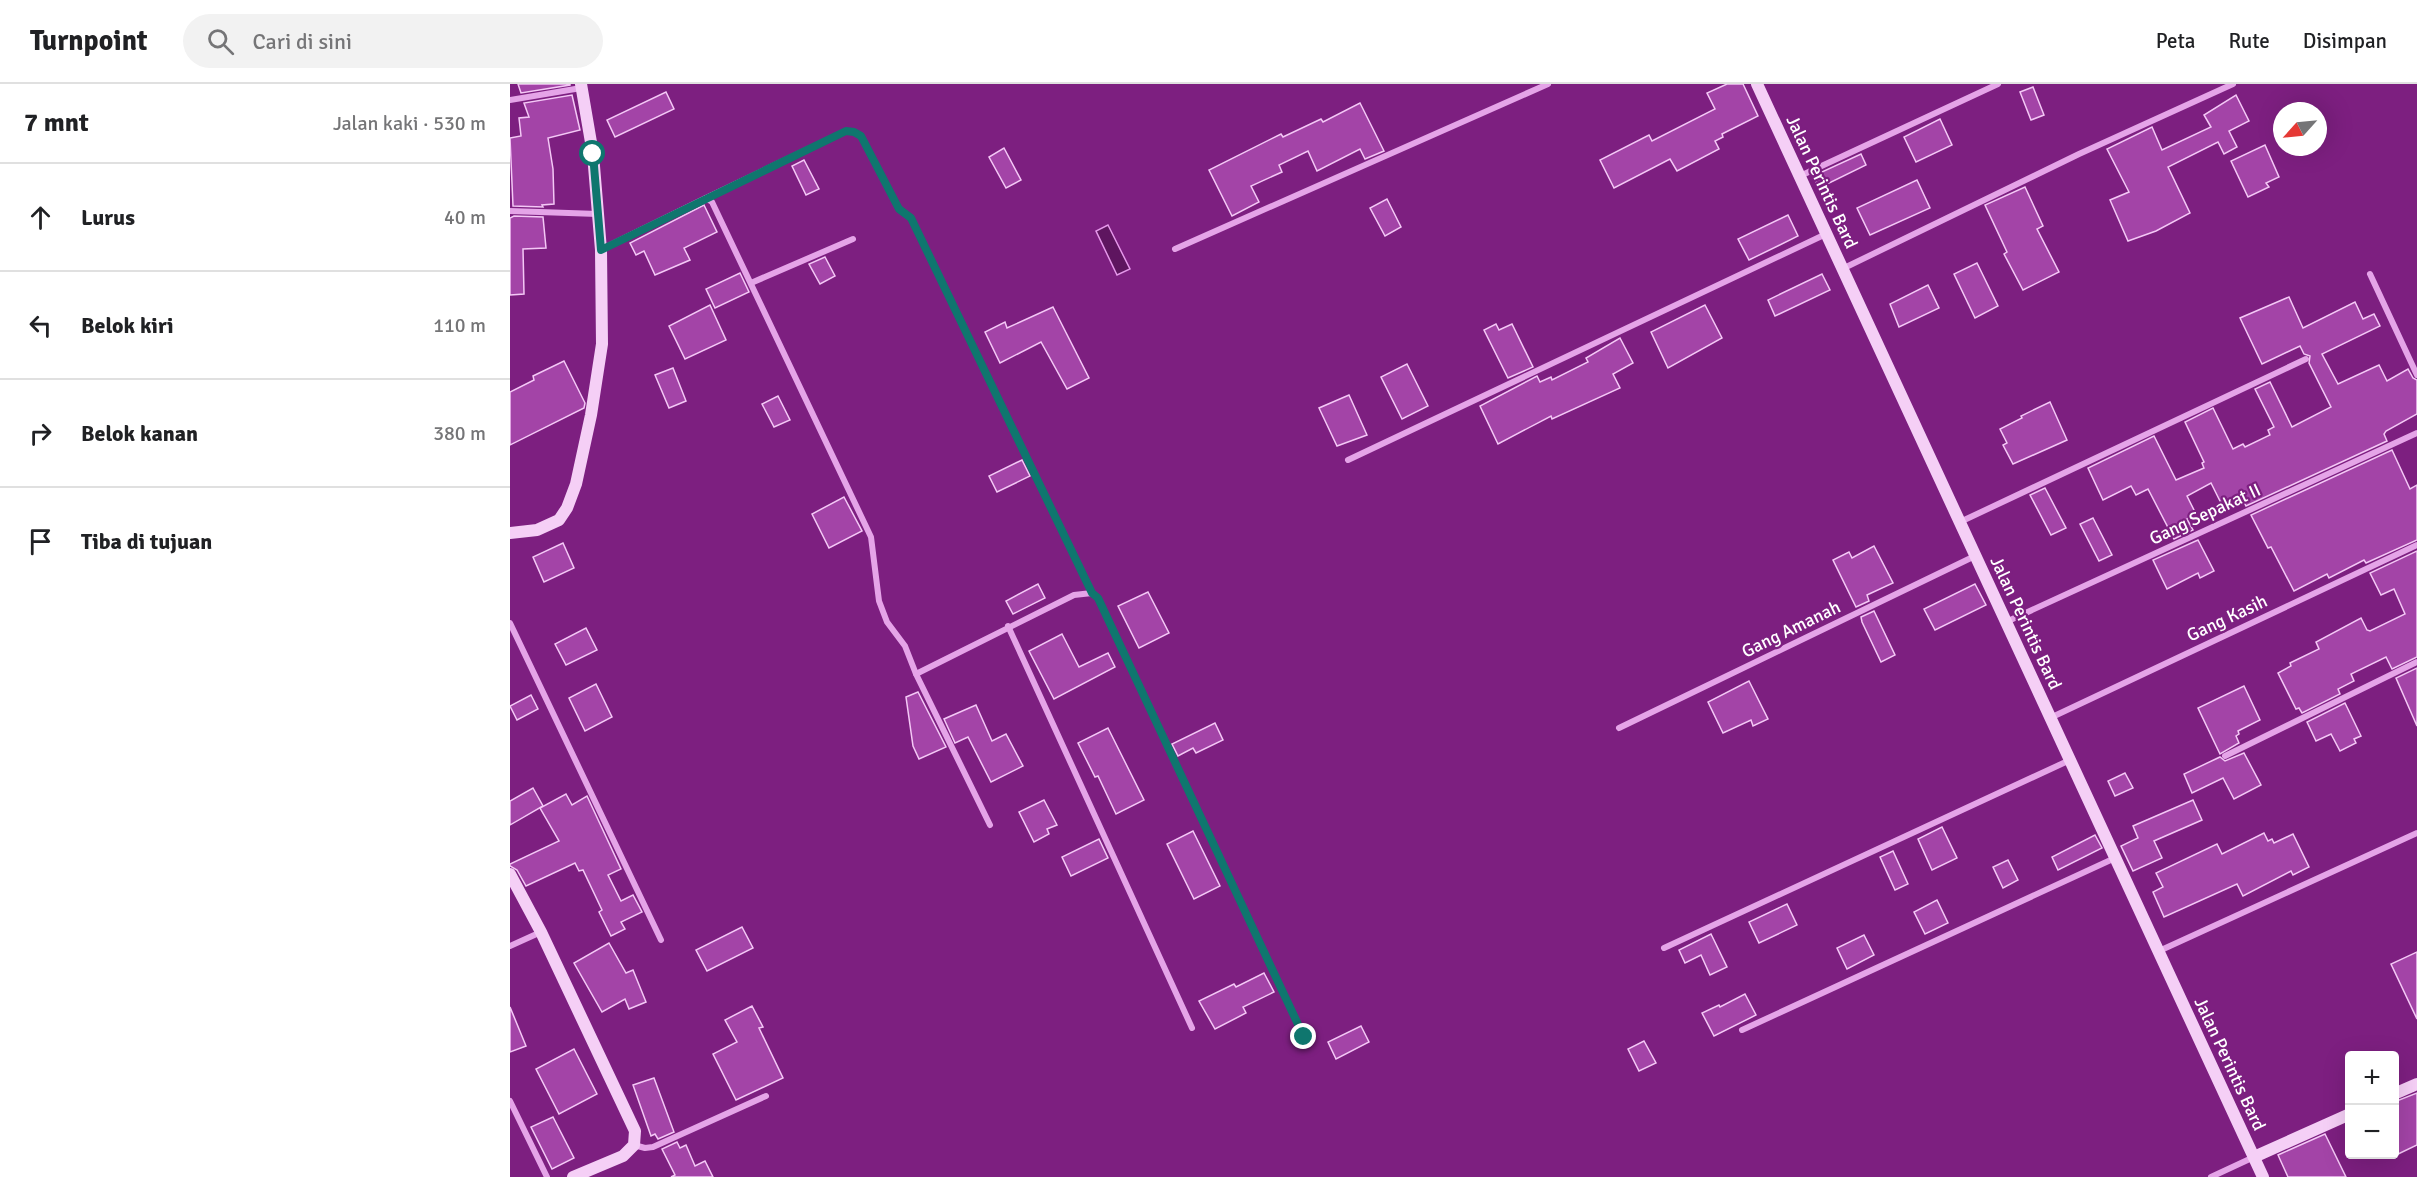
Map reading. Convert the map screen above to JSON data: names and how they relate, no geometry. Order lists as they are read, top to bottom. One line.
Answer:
{"streets":{"street":["Jalan Perintis Bard","Gang Sepakat II","Gang Kasih","Gang Amanah"]},"crossings":[["Jalan Perintis Bard","Gang Sepakat II"],["Jalan Perintis Bard","Gang Kasih"],["Jalan Perintis Bard","Gang Amanah"]],"north":"bottom left","page":{"header":"Turnpoint","search":"Cari di sini","nav":["Peta","Rute","Disimpan"],"heading":["7 mnt","Jalan kaki · 530 m"],"list":[["Lurus","40 m"],["Belok kiri","110 m"],["Belok kanan","380 m"],"Tiba di tujuan"],"map_buttons":["+","−"]}}
